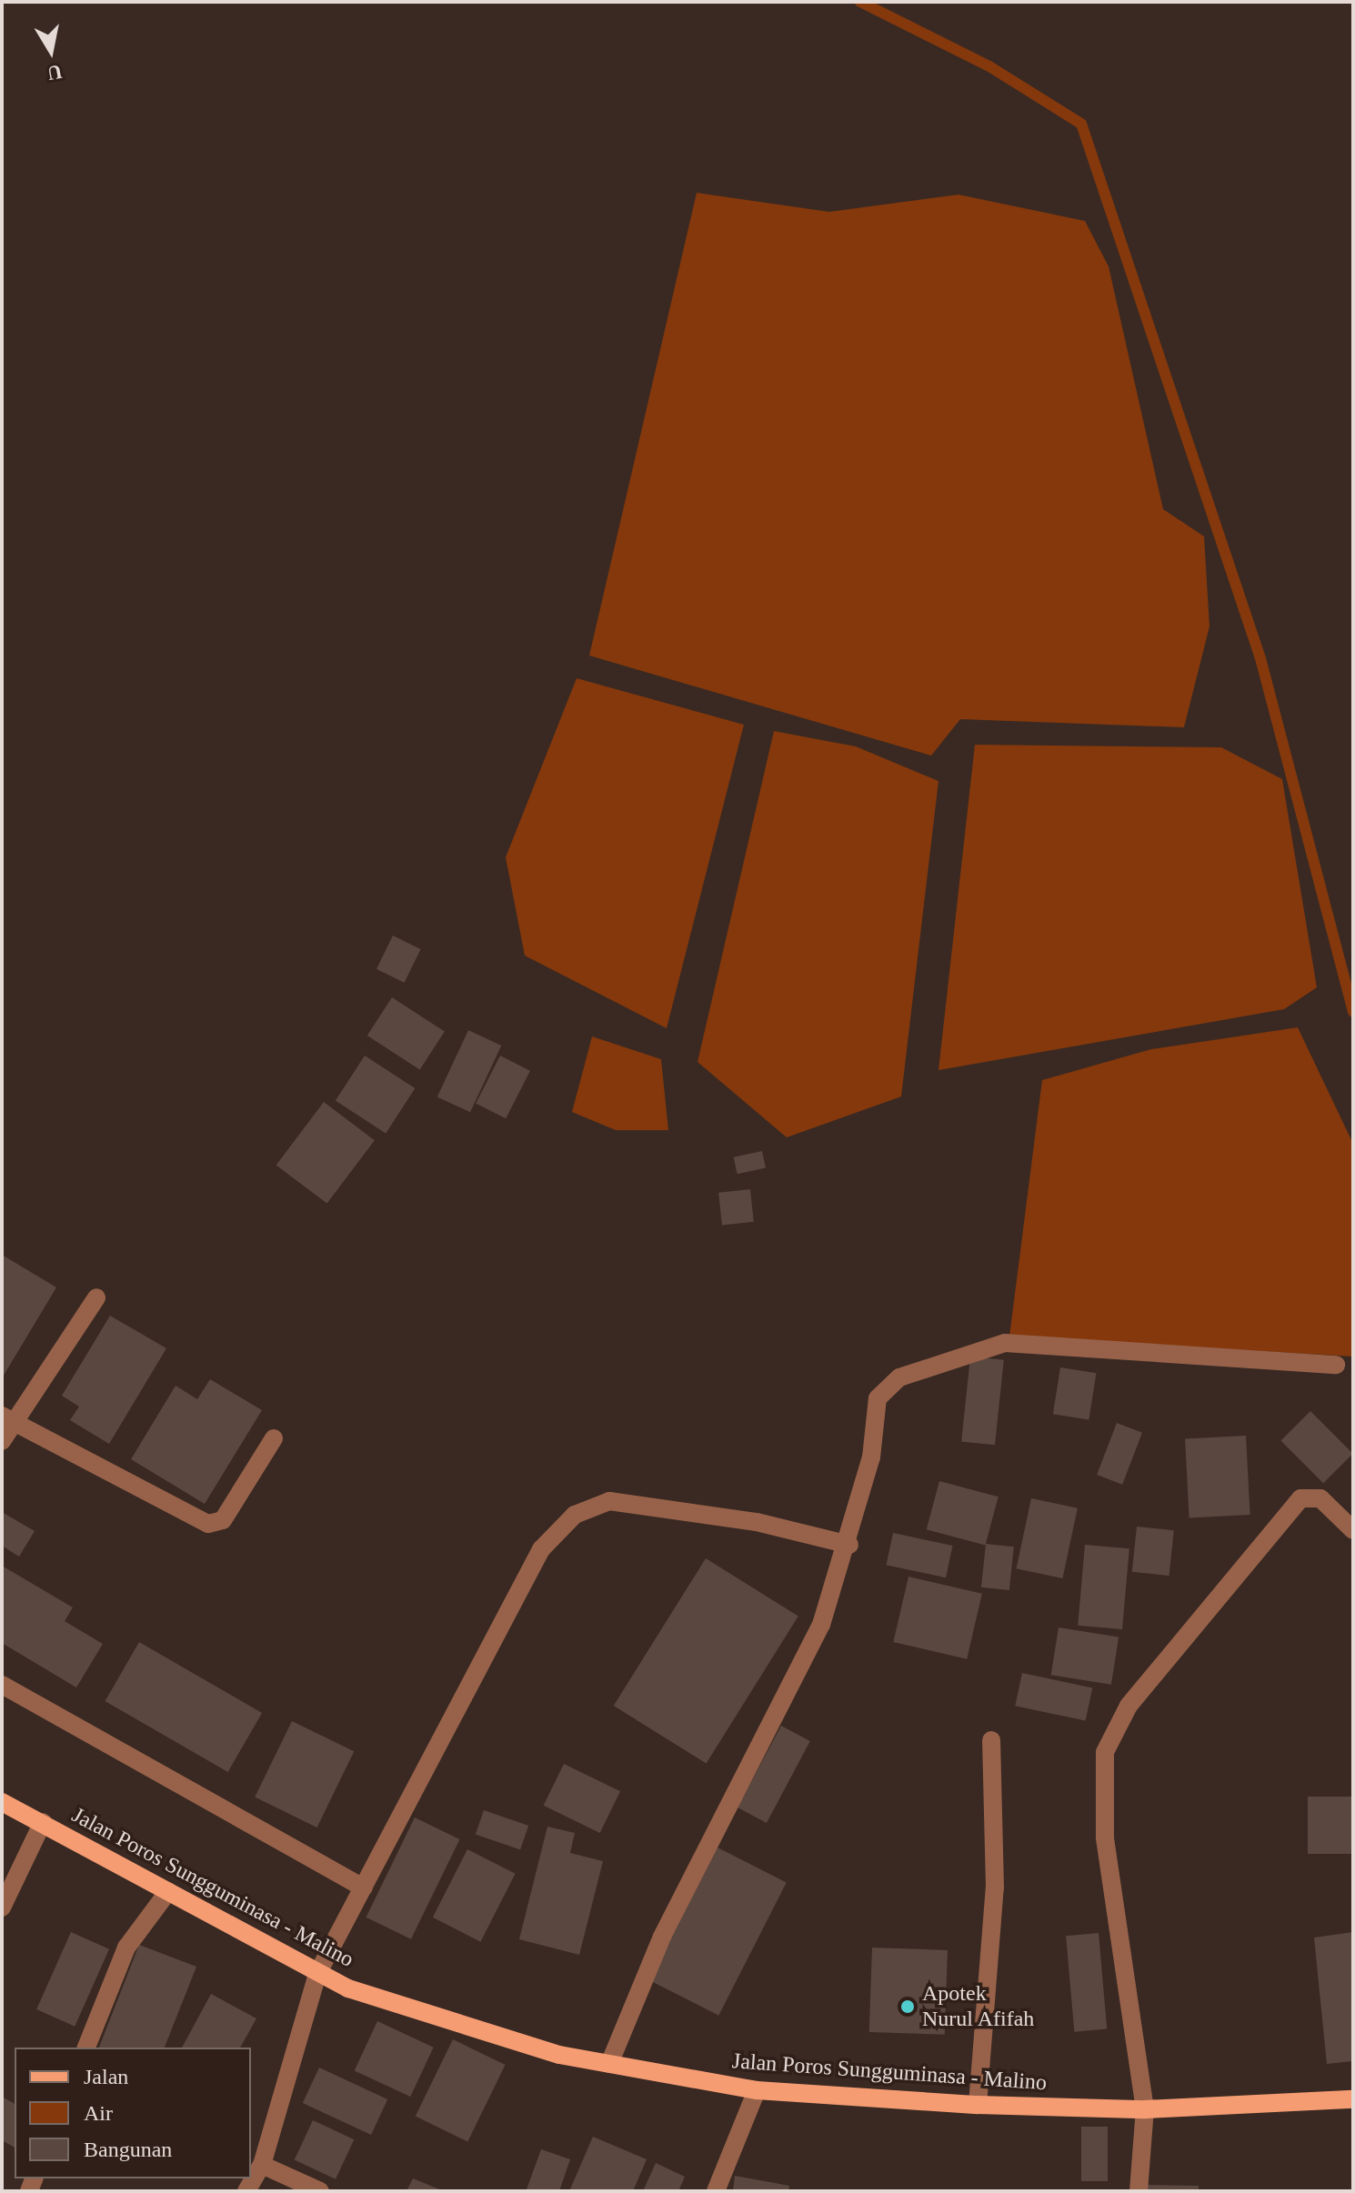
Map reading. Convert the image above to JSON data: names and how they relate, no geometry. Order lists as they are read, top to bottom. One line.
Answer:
{"streets":{"main road":["Jalan Poros Sungguminasa - Malino"]},"places":["Apotek Nurul Afifah"],"legend":["Jalan","Air","Bangunan"],"north":"bottom"}
